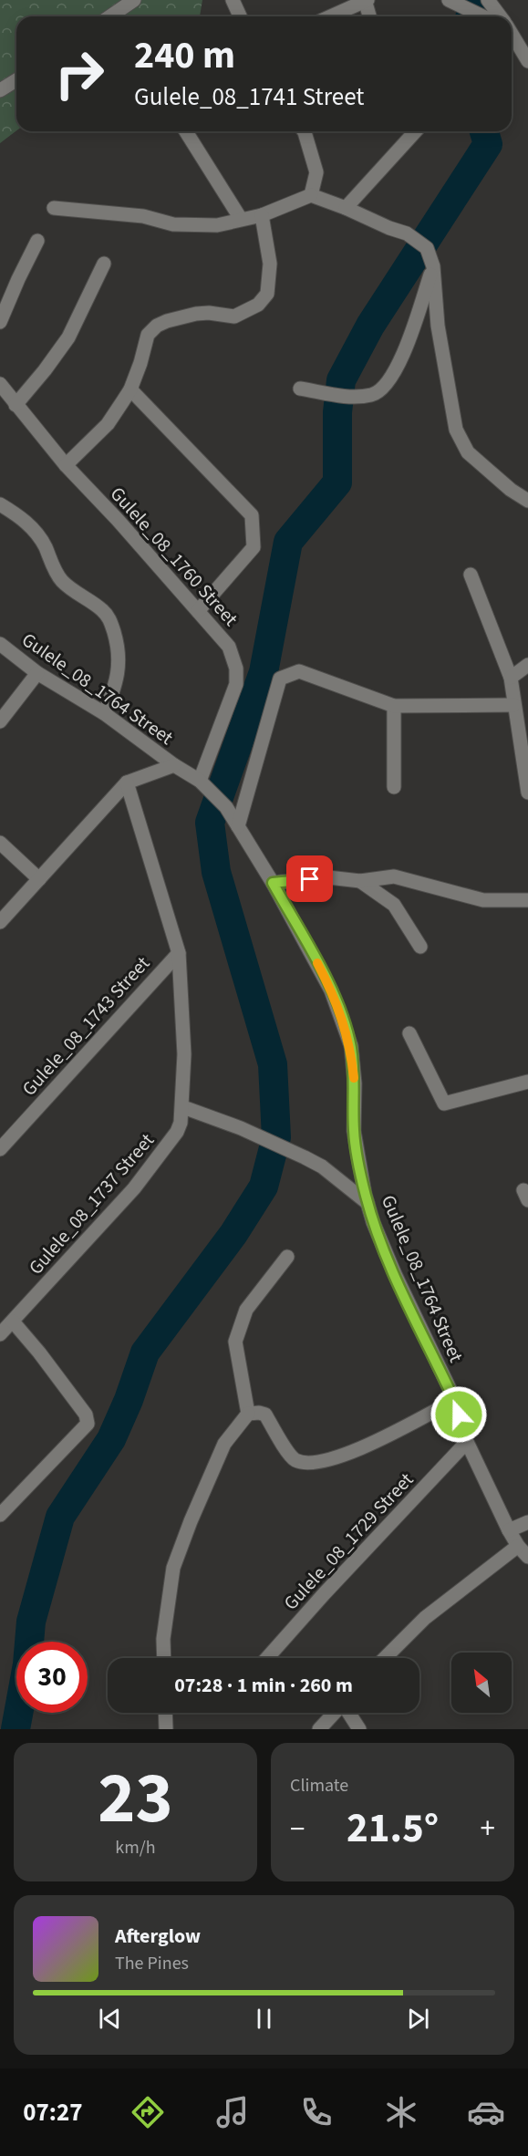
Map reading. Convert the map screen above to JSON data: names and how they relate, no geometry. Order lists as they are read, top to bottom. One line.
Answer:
{"streets":{"street":["Gulele_08_1760 Street","Gulele_08_1764 Street","Gulele_08_1743 Street","Gulele_08_1737 Street","Gulele_08_1729 Street"]},"crossings":[["Gulele_08_1760 Street","Gulele_08_1764 Street"],["Gulele_08_1764 Street","Gulele_08_1729 Street"],["Gulele_08_1743 Street","Gulele_08_1737 Street"]],"north":"top left","page":{"turn":["240 m","Gulele_08_1741 Street"],"limit":"30","trip":"07:28 · 1 min · 260 m","tile":[["23","km/h"],"Climate"],"heat":["−","21.5°","+"],"song":["Afterglow","The Pines"],"tabs":"07:27"}}
